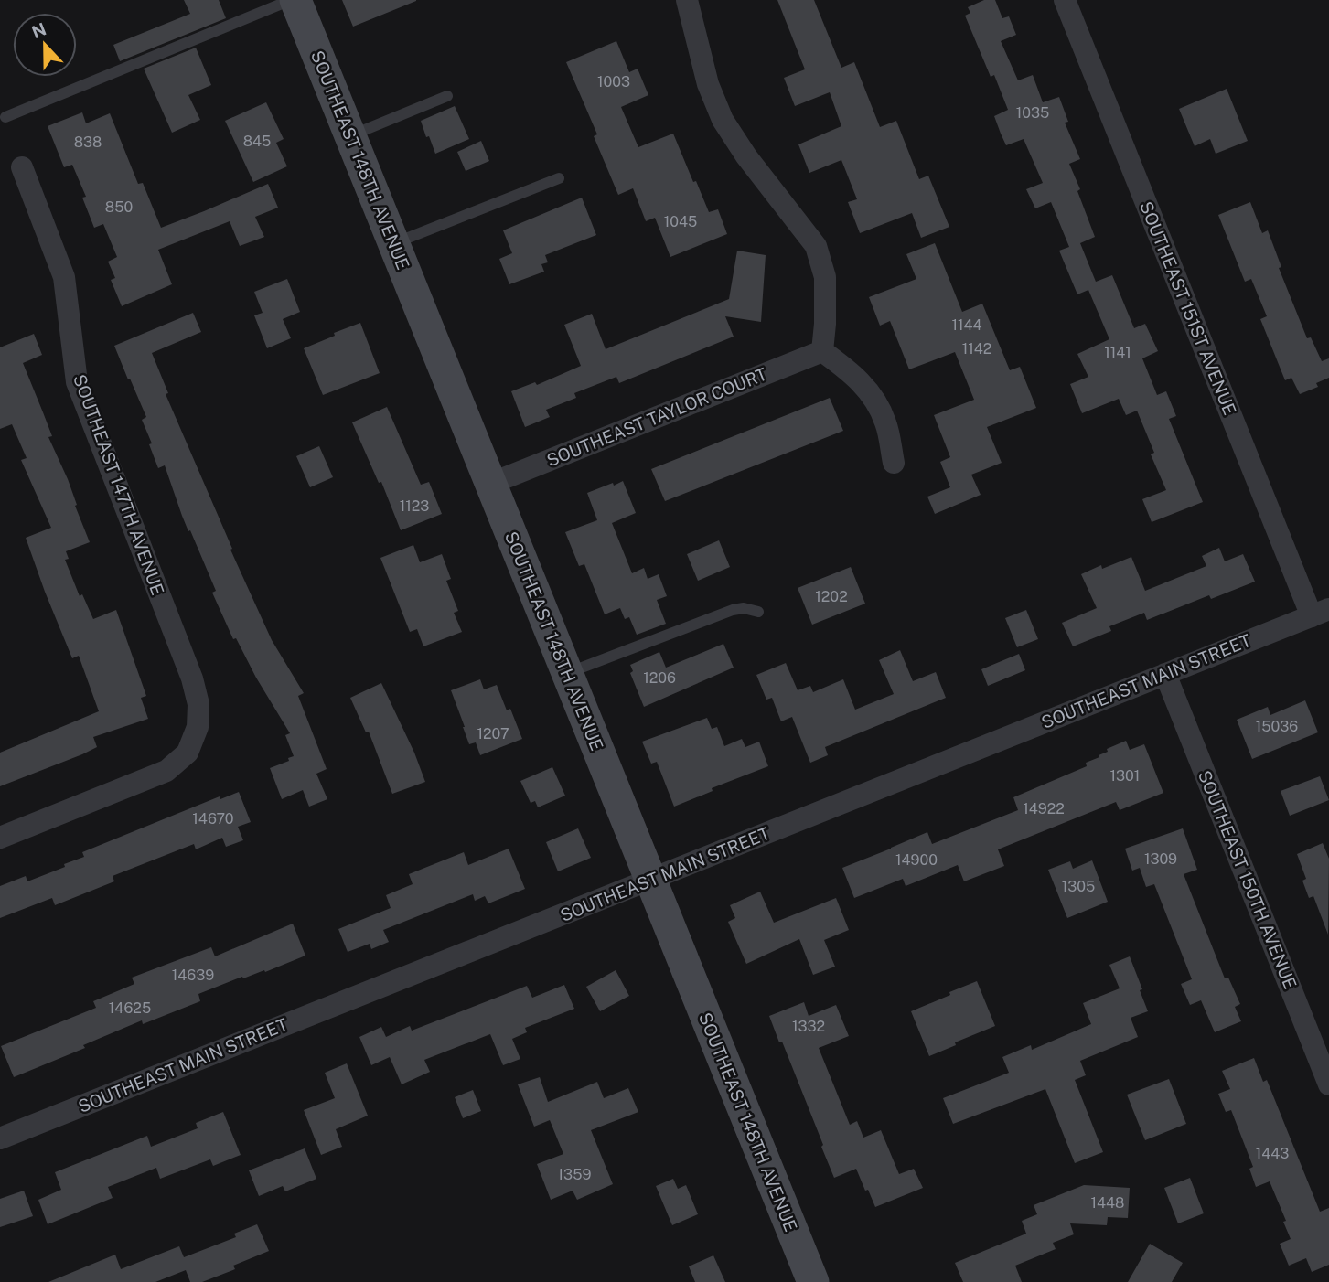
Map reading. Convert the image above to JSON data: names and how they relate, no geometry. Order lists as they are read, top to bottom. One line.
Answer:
{"streets":{"main road":["SOUTHEAST 148TH AVENUE"],"street":["SOUTHEAST 151ST AVENUE","SOUTHEAST TAYLOR COURT","SOUTHEAST 147TH AVENUE","SOUTHEAST MAIN STREET","SOUTHEAST 150TH AVENUE"]},"crossings":[["SOUTHEAST 148TH AVENUE","SOUTHEAST TAYLOR COURT"],["SOUTHEAST 148TH AVENUE","SOUTHEAST MAIN STREET"],["SOUTHEAST 151ST AVENUE","SOUTHEAST MAIN STREET"],["SOUTHEAST MAIN STREET","SOUTHEAST 150TH AVENUE"]],"house_numbers":["1003","1035","845","838","850","1045","1144","1142","1141","1123","1202","1206","15036","1207","1301","14922","14670","1309","14900","1305","14639","14625","1332","1443","1359","1448"],"north":"top"}
